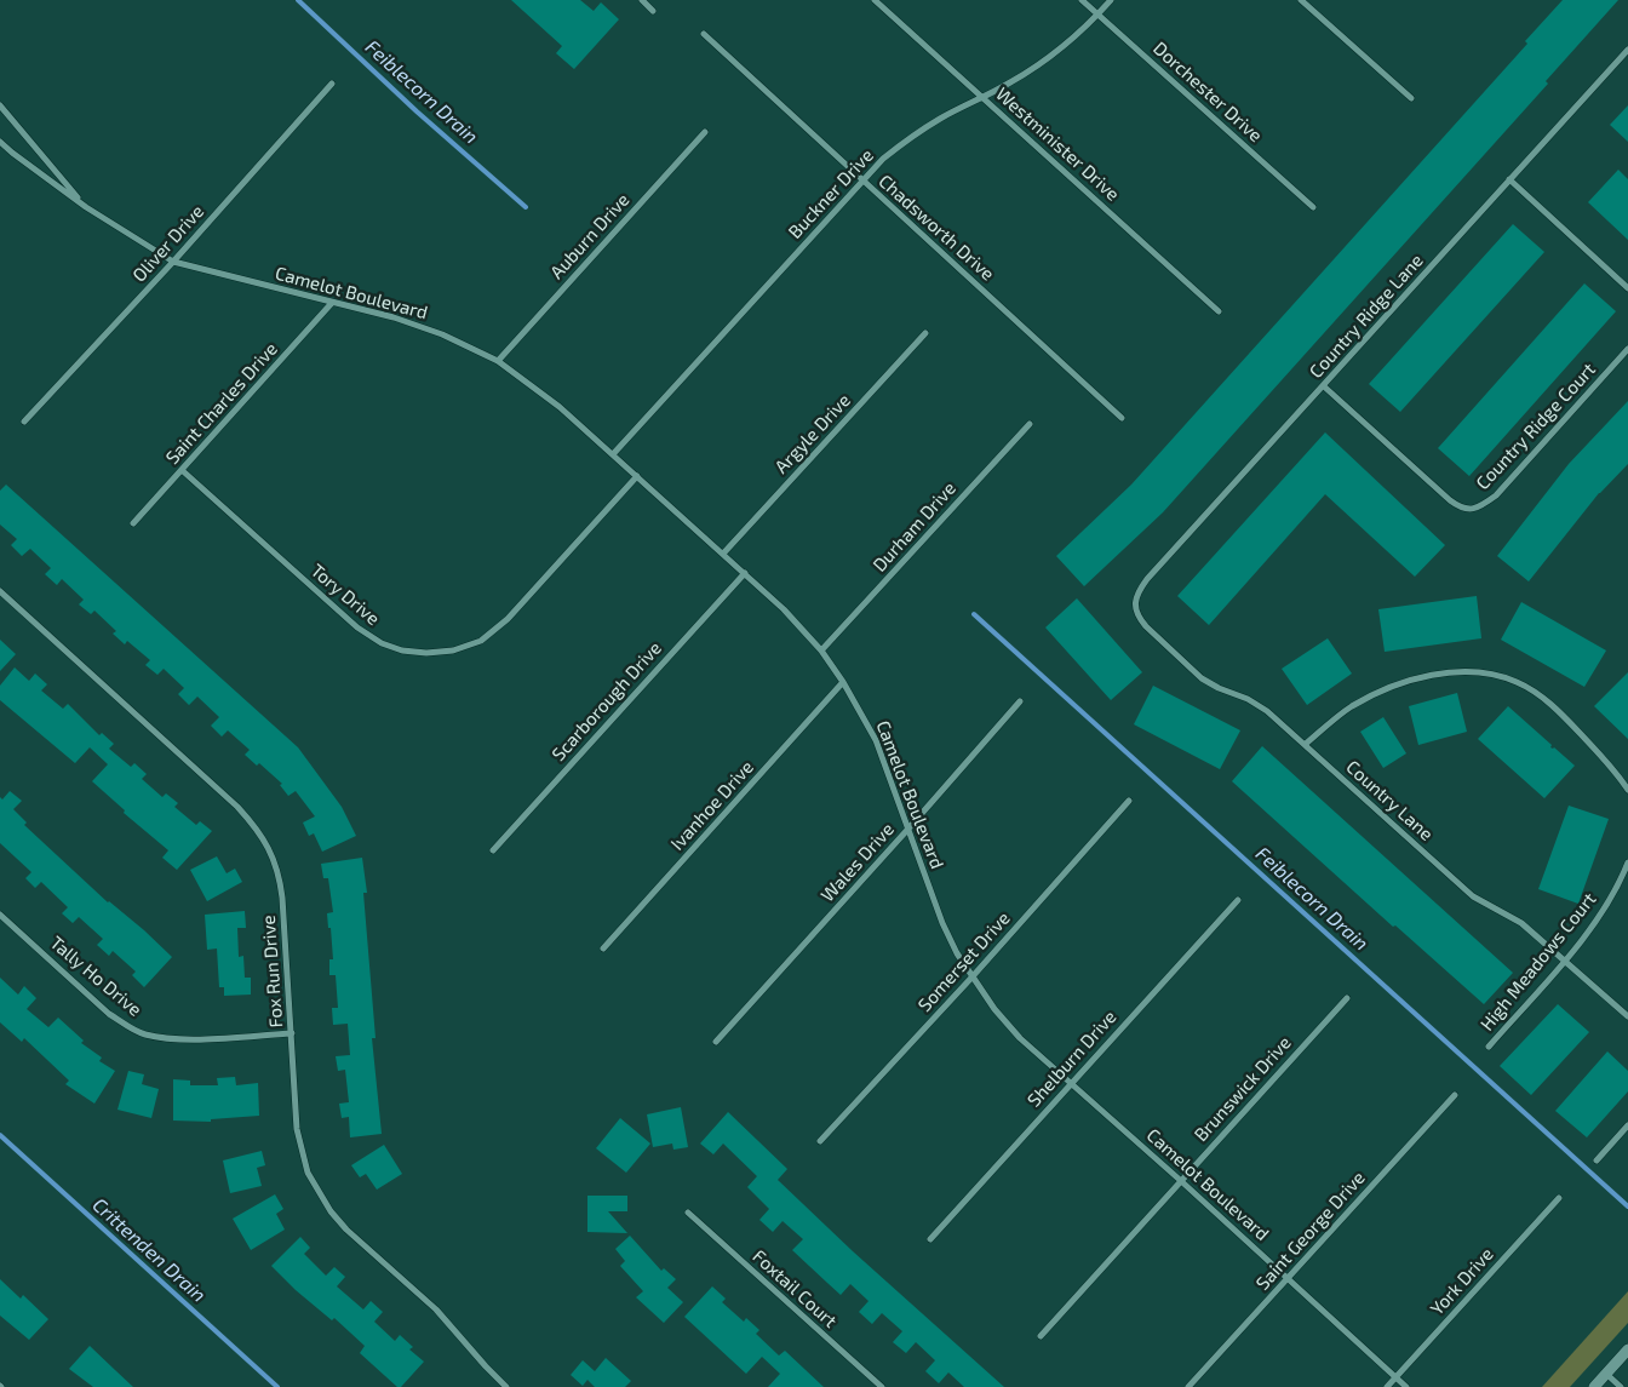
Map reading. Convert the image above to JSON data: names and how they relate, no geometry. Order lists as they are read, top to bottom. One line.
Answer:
{"streets":{"street":["Dorchester Drive","Westminister Drive","Buckner Drive","Chadsworth Drive","Auburn Drive","Oliver Drive","Camelot Boulevard","Country Ridge Lane","Saint Charles Drive","Country Ridge Court","Argyle Drive","Durham Drive","Tory Drive","Scarborough Drive","Country Lane","Ivanhoe Drive","Wales Drive","Somerset Drive","High Meadows Court","Fox Run Drive","Tally Ho Drive","Shelburn Drive","Brunswick Drive","Saint George Drive","York Drive","Foxtail Court"]},"crossings":[["Dorchester Drive","Buckner Drive"],["Westminister Drive","Buckner Drive"],["Buckner Drive","Chadsworth Drive"],["Buckner Drive","Camelot Boulevard"],["Auburn Drive","Camelot Boulevard"],["Oliver Drive","Camelot Boulevard"],["Camelot Boulevard","Saint Charles Drive"],["Camelot Boulevard","Argyle Drive"],["Camelot Boulevard","Durham Drive"],["Camelot Boulevard","Tory Drive"],["Camelot Boulevard","Scarborough Drive"],["Camelot Boulevard","Ivanhoe Drive"],["Camelot Boulevard","Wales Drive"],["Camelot Boulevard","Somerset Drive"],["Camelot Boulevard","Shelburn Drive"],["Camelot Boulevard","Brunswick Drive"],["Camelot Boulevard","Saint George Drive"],["Camelot Boulevard","York Drive"],["Country Ridge Lane","Country Ridge Court"],["Country Ridge Lane","Country Lane"],["Saint Charles Drive","Tory Drive"],["Country Lane","High Meadows Court"],["Fox Run Drive","Tally Ho Drive"]],"water":["Feiblecorn Drain","Crittenden Drain"]}
